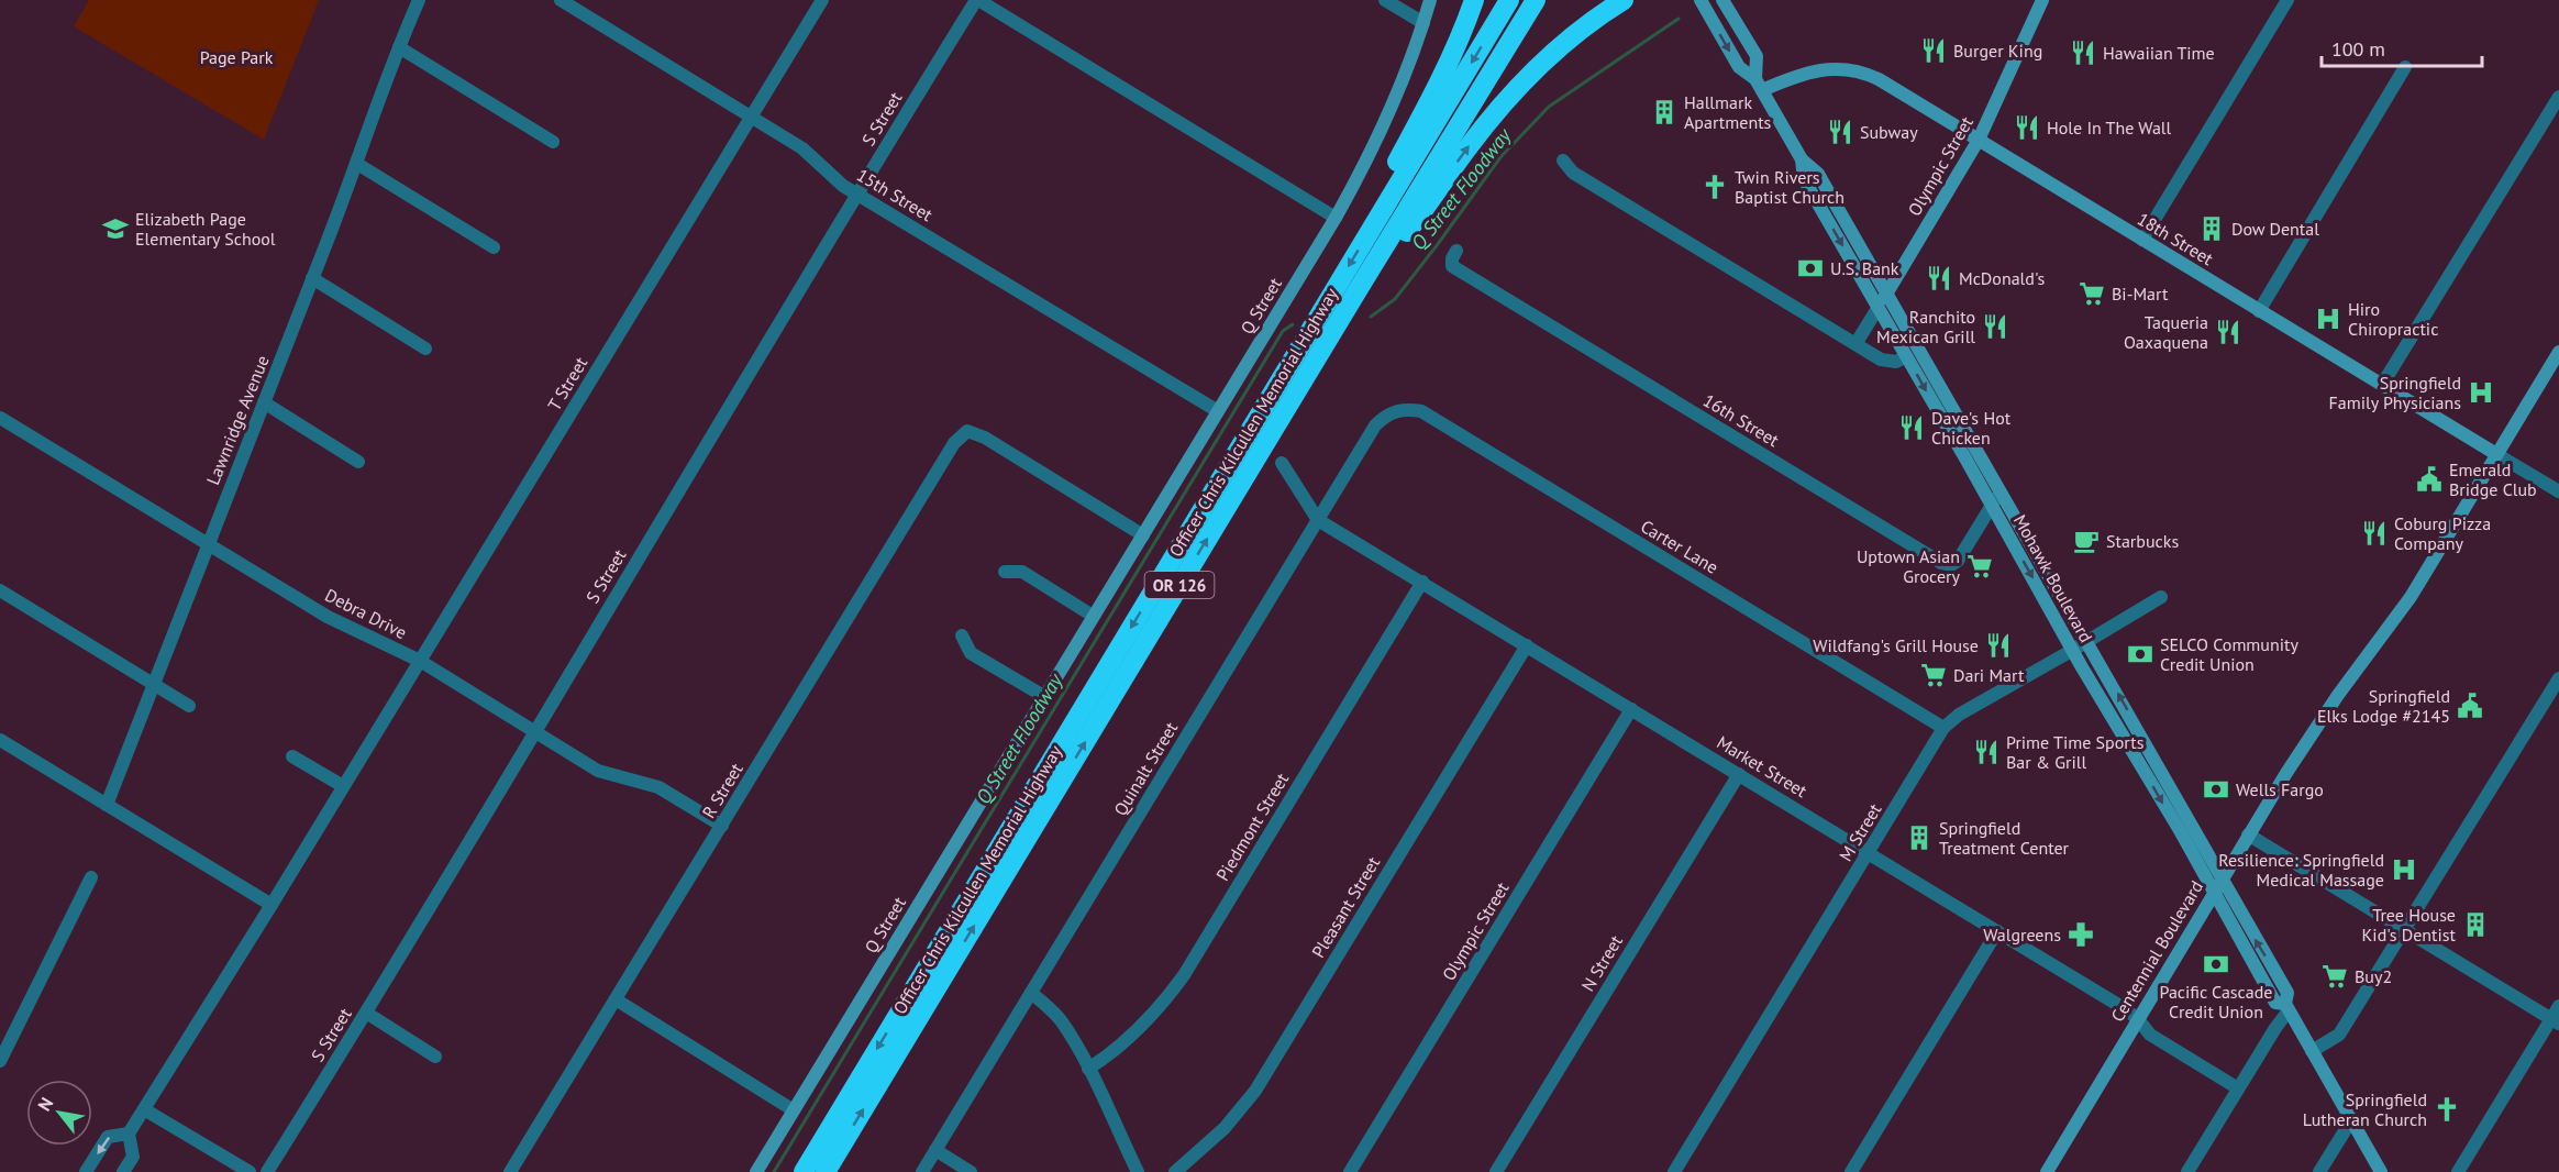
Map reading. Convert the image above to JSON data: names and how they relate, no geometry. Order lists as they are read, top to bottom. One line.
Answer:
{"streets":{"highway":["Officer Chris Kilcullen Memorial Highway","OR 126"],"main road":["Olympic Street","18th Street","Q Street","Mohawk Boulevard","Centennial Boulevard"],"street":["S Street","15th Street","T Street","Lawnridge Avenue","16th Street","Carter Lane","Debra Drive","Market Street","Quinalt Street","R Street","Piedmont Street","M Street","Pleasant Street","N Street"]},"crossings":[["S Street","15th Street"],["S Street","Debra Drive"],["Olympic Street","18th Street"],["Olympic Street","Mohawk Boulevard"],["Olympic Street","Market Street"],["15th Street","Q Street"],["15th Street","T Street"],["18th Street","Mohawk Boulevard"],["18th Street","Centennial Boulevard"],["Q Street","R Street"],["T Street","Debra Drive"],["Lawnridge Avenue","Debra Drive"],["16th Street","Mohawk Boulevard"],["Carter Lane","Quinalt Street"],["Carter Lane","M Street"],["Mohawk Boulevard","M Street"],["Mohawk Boulevard","Centennial Boulevard"],["Debra Drive","R Street"],["Market Street","Quinalt Street"],["Market Street","Piedmont Street"],["Market Street","M Street"],["Market Street","Pleasant Street"],["Market Street","Centennial Boulevard"],["Market Street","N Street"]],"water":["Q Street Floodway"],"parks":["Page Park"],"places":{"restaurant":["Burger King","Hawaiian Time","Hole In The Wall","Subway","McDonald's","Ranchito Mexican Grill","Taqueria Oaxaquena","Dave's Hot Chicken","Coburg Pizza Company","Wildfang's Grill House","Prime Time Sports Bar & Grill"],"building":["Hallmark Apartments","Dow Dental","Springfield Treatment Center","Tree House Kid's Dentist"],"church":["Twin Rivers Baptist Church","Springfield Lutheran Church"],"school or university":["Elizabeth Page Elementary School"],"bank":["U.S. Bank","SELCO Community Credit Union","Wells Fargo","Pacific Cascade Credit Union"],"supermarket":["Bi-Mart","Uptown Asian Grocery","Dari Mart","Buy2"],"hospital":["Hiro Chiropractic","Springfield Family Physicians","Resilience: Springfield Medical Massage"],"public building":["Emerald Bridge Club","Springfield Elks Lodge #2145"],"cafe":["Starbucks"],"pharmacy":["Walgreens"]},"scale_bar":"100 m","north":"top left"}
